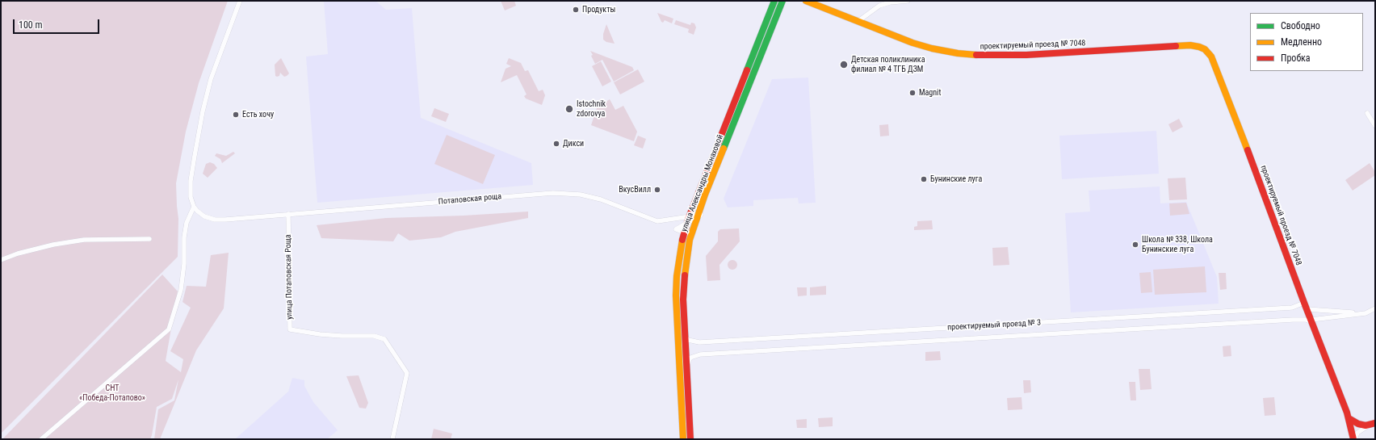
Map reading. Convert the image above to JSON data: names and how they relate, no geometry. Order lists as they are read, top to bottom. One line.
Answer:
{"streets":{"main road":["проектируемый проезд № 7048","улица Александры Монаховой"],"street":["Потаповская роща","улица Потаповская Роща","проектируемый проезд № 3"]},"crossings":[["проектируемый проезд № 7048","проектируемый проезд № 3"],["улица Александры Монаховой","Потаповская роща"],["улица Александры Монаховой","проектируемый проезд № 3"],["Потаповская роща","улица Потаповская Роща"]],"parks":["СНТ «Победа-Потапово»"],"places":["Продукты","Детская поликлиника филиал № 4 ТГБ ДЗМ","Magnit","Istochnik zdorovya","Есть хочу","Дикси","Бунинские луга","ВкусВилл","Школа № 338, Школа Бунинские луга"],"legend":["Свободно","Медленно","Пробка"],"scale_bar":"100 m"}
